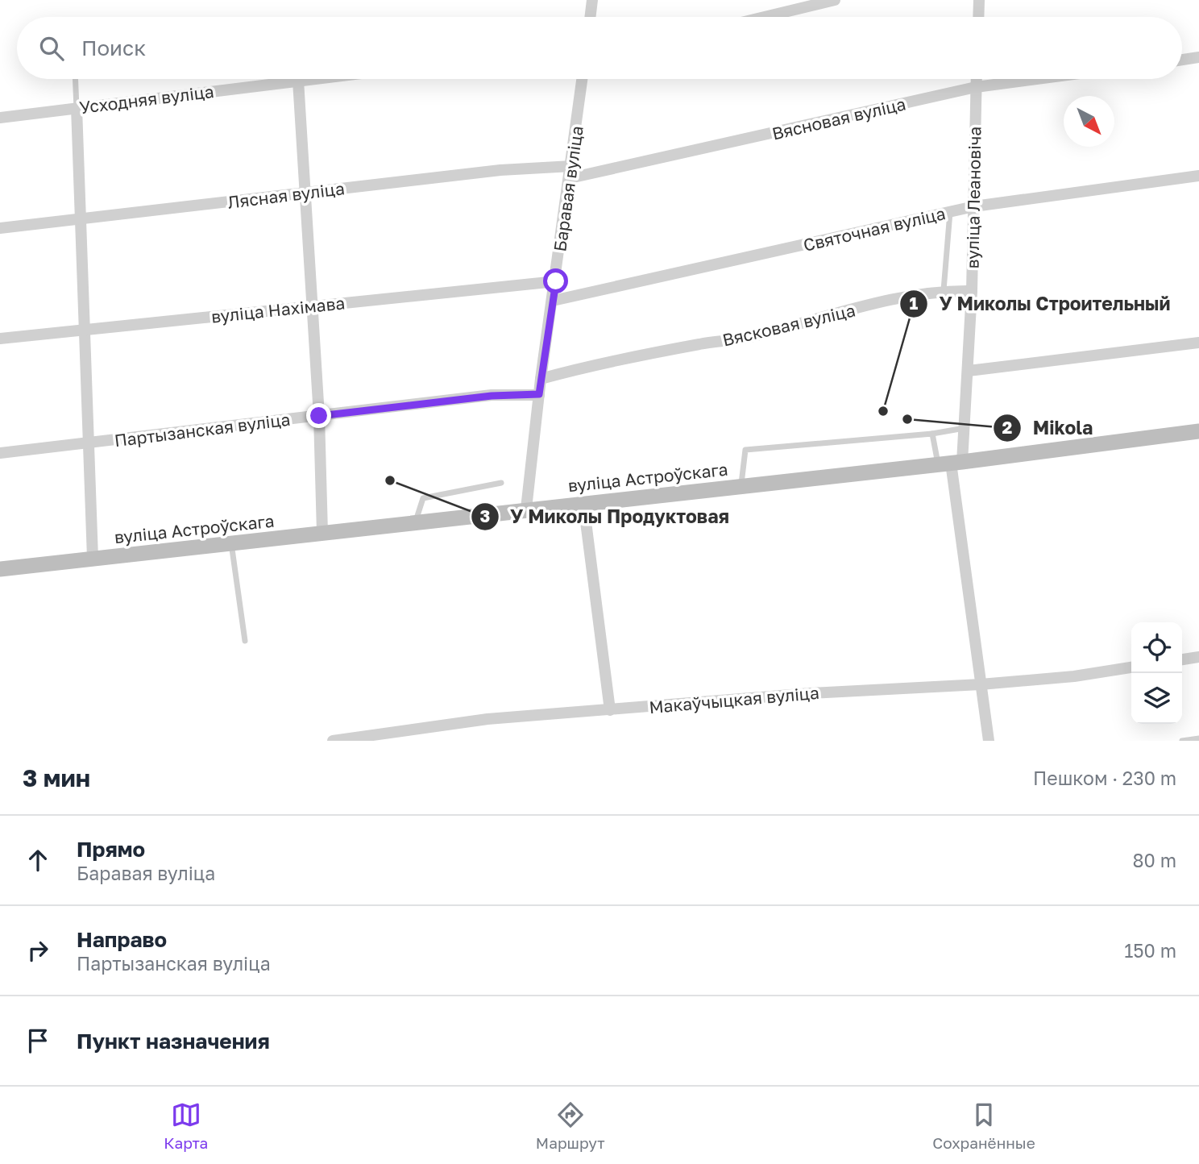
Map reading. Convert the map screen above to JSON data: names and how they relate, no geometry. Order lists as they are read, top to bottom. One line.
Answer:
{"streets":{"street":["Усходняя вуліца","Вясновая вуліца","Баравая вуліца","Лясная вуліца","вуліца Леановіча","Святочная вуліца","вуліца Нахімава","Вясковая вуліца","Партызанская вуліца","вуліца Астроўскага","Макаўчыцкая вуліца"]},"crossings":[["Вясновая вуліца","Баравая вуліца"],["Вясновая вуліца","вуліца Леановіча"],["Баравая вуліца","Лясная вуліца"],["Баравая вуліца","Святочная вуліца"],["Баравая вуліца","вуліца Нахімава"],["Баравая вуліца","Вясковая вуліца"],["Баравая вуліца","Партызанская вуліца"],["Баравая вуліца","вуліца Астроўскага"],["вуліца Леановіча","Святочная вуліца"],["вуліца Леановіча","Вясковая вуліца"],["вуліца Леановіча","вуліца Астроўскага"],["вуліца Леановіча","Макаўчыцкая вуліца"]],"places":["У Миколы Строительный","Mikola","У Миколы Продуктовая"],"north":"bottom right","page":{"search":"Поиск","heading":["3 мин","Пешком · 230 m"],"list":[["Прямо","Баравая вуліца","80 m"],["Направо","Партызанская вуліца","150 m"],"Пункт назначения"],"nav":["Карта","Маршрут","Сохранённые"]}}
